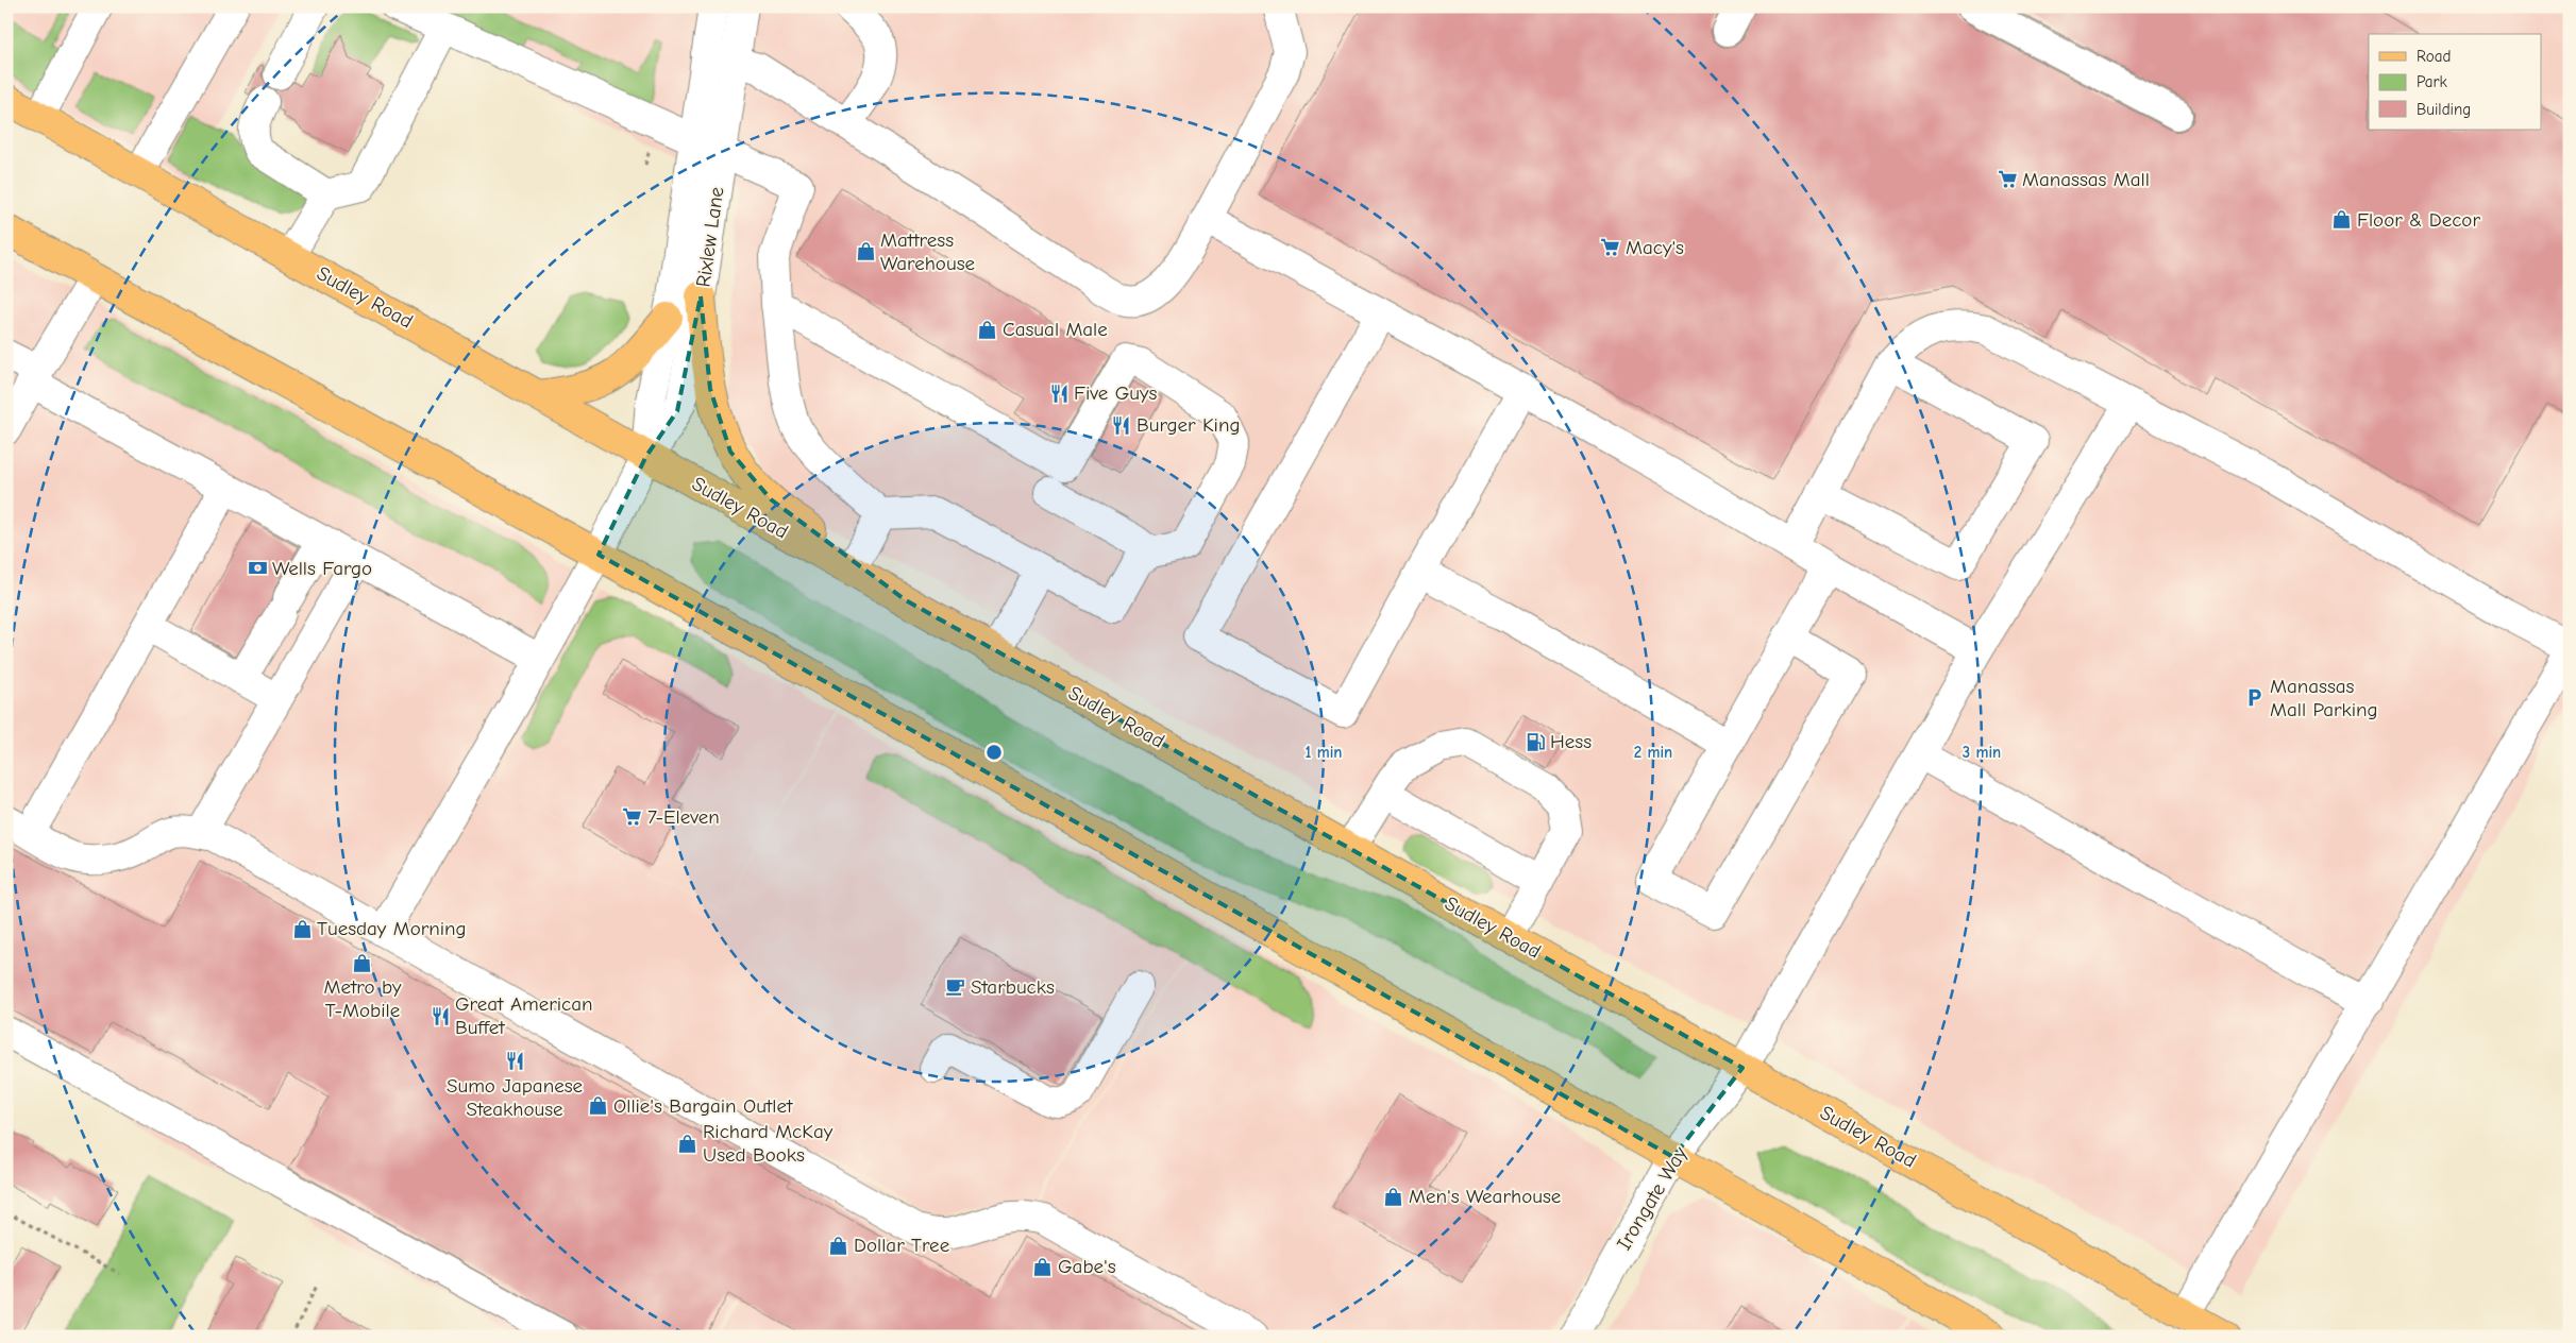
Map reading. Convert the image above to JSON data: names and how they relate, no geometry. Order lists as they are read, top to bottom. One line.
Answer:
{"streets":{"main road":["Sudley Road"],"street":["Rixlew Lane","Irongate Way"]},"crossings":[["Rixlew Lane","Sudley Road"],["Sudley Road","Irongate Way"]],"places":{"supermarket":["Manassas Mall","Macy's","7-Eleven"],"shop":["Floor & Decor","Mattress Warehouse","Casual Male","Tuesday Morning","Metro by T-Mobile","Ollie's Bargain Outlet","Richard McKay Used Books","Men's Wearhouse","Dollar Tree","Gabe's"],"restaurant":["Five Guys","Burger King","Great American Buffet","Sumo Japanese Steakhouse"],"bank":["Wells Fargo"],"parking":["Manassas Mall Parking"],"fuel station":["Hess"],"cafe":["Starbucks"]},"legend":["Road","Park","Building"],"rings":["1 min","2 min","3 min"]}
